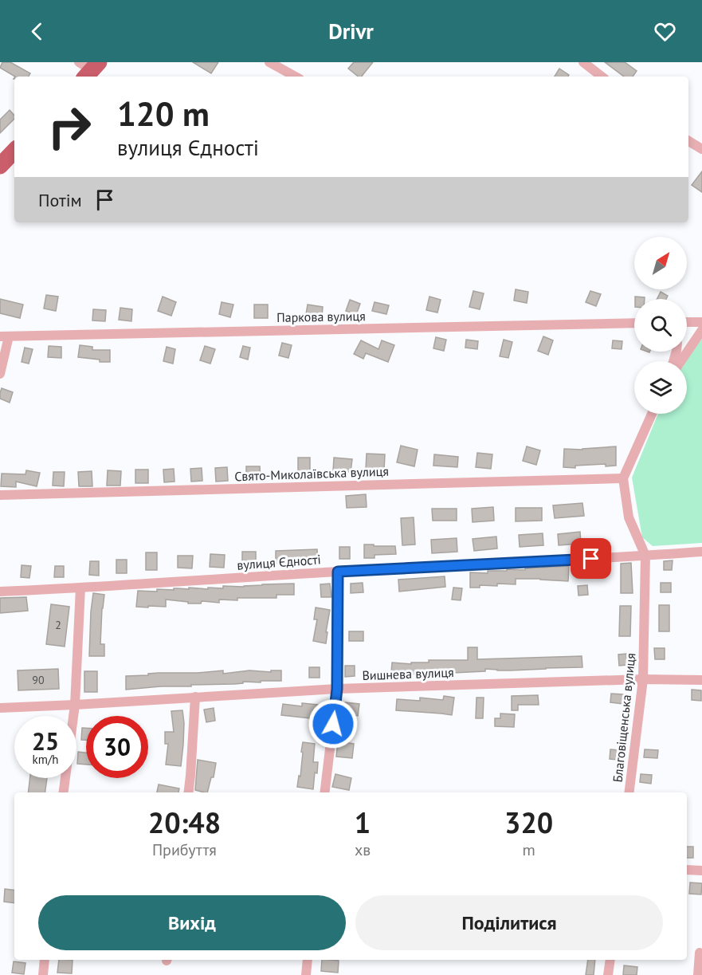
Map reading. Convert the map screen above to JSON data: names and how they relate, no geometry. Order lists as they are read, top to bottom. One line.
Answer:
{"streets":{"street":["Паркова вулиця","Свято-Миколаївська вулиця","вулиця Єдності","Вишнева вулиця","Благовіщенська вулиця"]},"crossings":[["вулиця Єдності","Благовіщенська вулиця"],["Вишнева вулиця","Благовіщенська вулиця"]],"house_numbers":["2","90"],"north":"top right","page":{"header":"Drivr","turn":["120 m","вулиця Єдності"],"then":"Потім","speed":"25 km/h","limit":"30","eta":["20:48","Прибуття","1","хв","320","m"],"buttons":["Вихід","Поділитися"]}}
